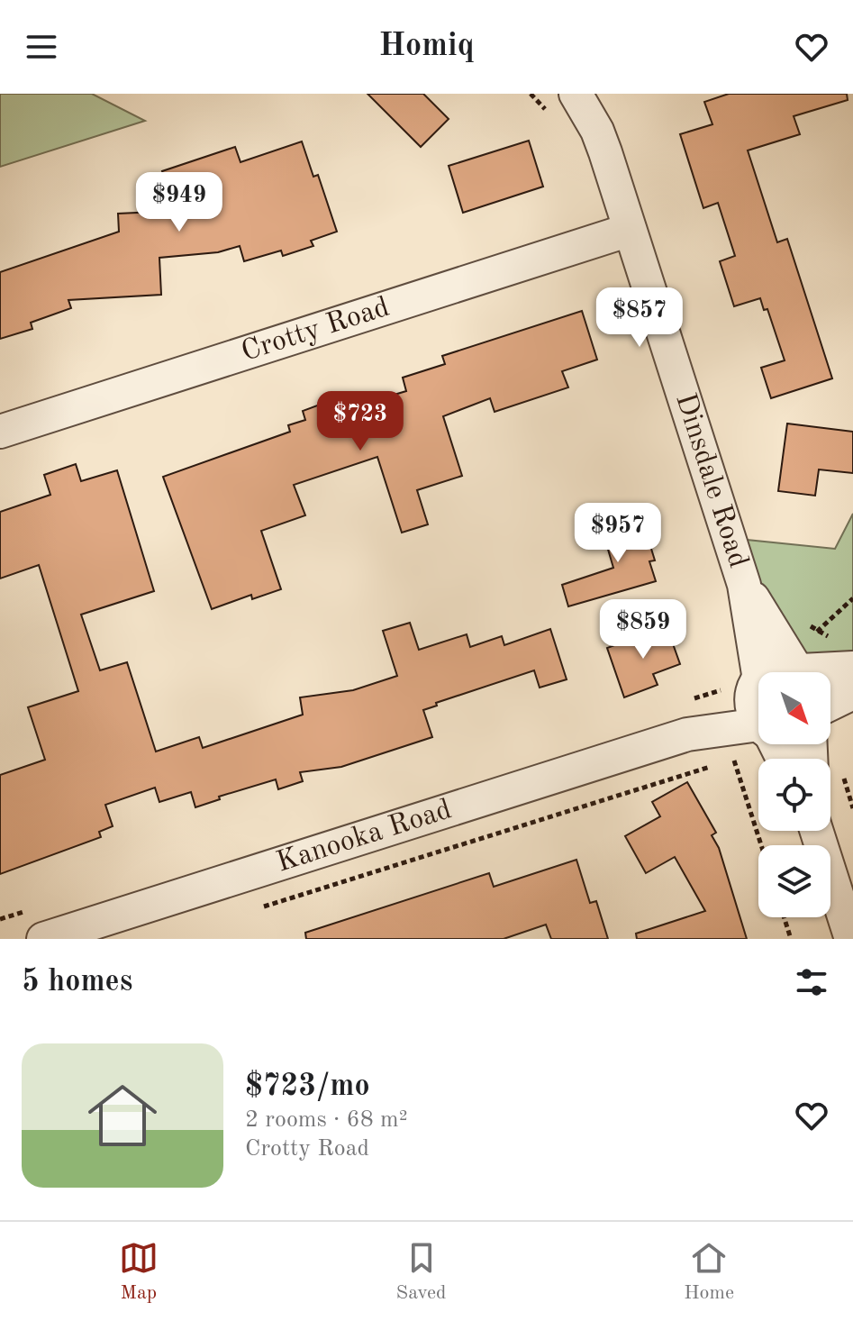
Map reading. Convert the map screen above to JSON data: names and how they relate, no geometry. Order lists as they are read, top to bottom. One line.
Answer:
{"streets":{"street":["Crotty Road","Dinsdale Road","Kanooka Road"]},"crossings":[["Crotty Road","Dinsdale Road"]],"north":"bottom right","page":{"header":"Homiq","price":["$949","$857","$723","$957","$859"],"heading":"5 homes","list":[{"name":"$723/mo","note":"2 rooms · 68 m² · Crotty Road"}],"tabs":["Map","Saved","Home"]}}
